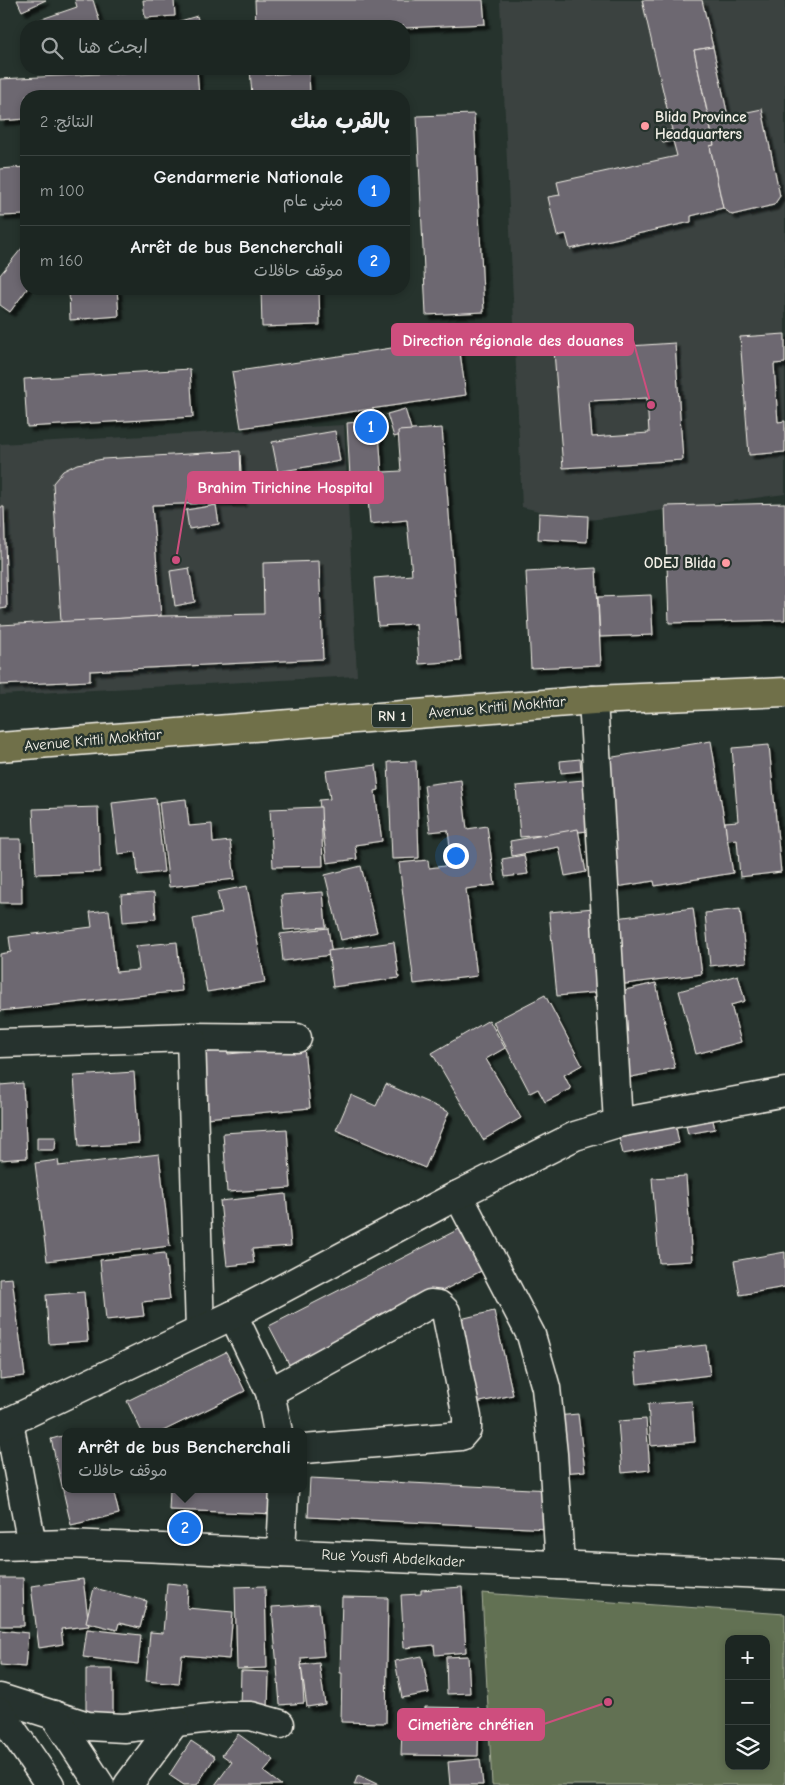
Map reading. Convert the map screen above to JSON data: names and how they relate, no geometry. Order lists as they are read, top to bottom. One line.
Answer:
{"streets":{"main road":["Avenue Kritli Mokhtar","RN 1"],"street":["Rue Yousfi Abdelkader"]},"places":["Blida Province Headquarters","Direction régionale des douanes","Brahim Tirichine Hospital","ODEJ Blida","Cimetière chrétien"],"page":{"search":"ابحث هنا","heading":["بالقرب منك","النتائج: 2"],"list":[{"mark":"1","name":"Gendarmerie Nationale","note":"مبنى عام","value":"100 m"},{"mark":"2","name":"Arrêt de bus Bencherchali","note":"موقف حافلات","value":"160 m"}],"pins":["1","2"],"popup":["Arrêt de bus Bencherchali","موقف حافلات"],"map_buttons":["+","−"]}}
